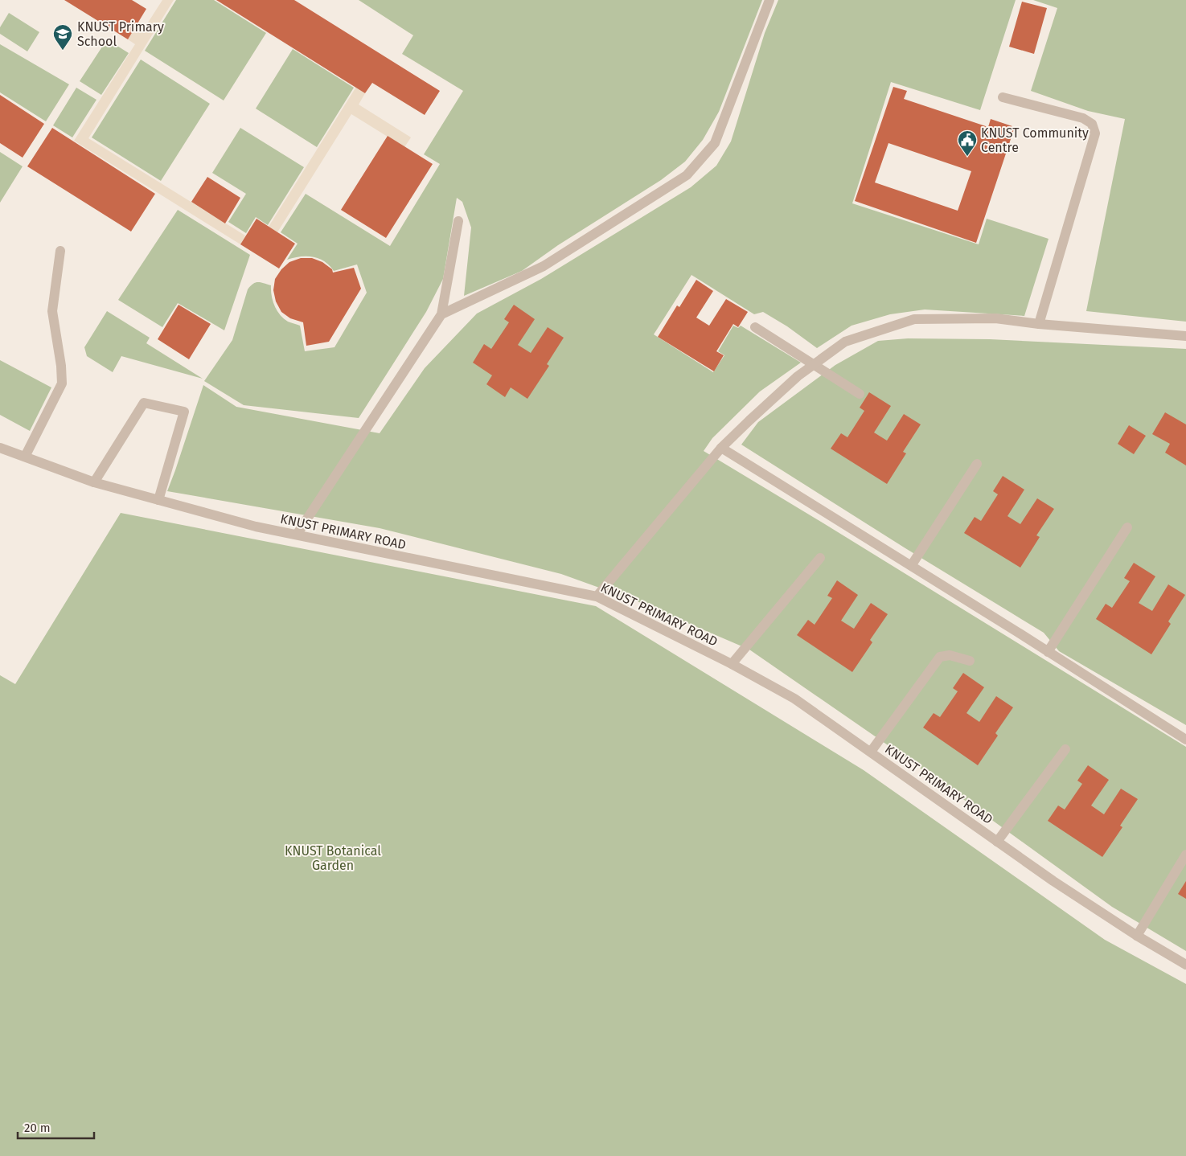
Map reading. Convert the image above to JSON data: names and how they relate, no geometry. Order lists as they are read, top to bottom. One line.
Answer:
{"streets":{"street":["KNUST PRIMARY ROAD"]},"parks":["KNUST Botanical Garden"],"places":{"school or university":["KNUST Primary School"],"public building":["KNUST Community Centre"]},"scale_bar":"20 m"}
